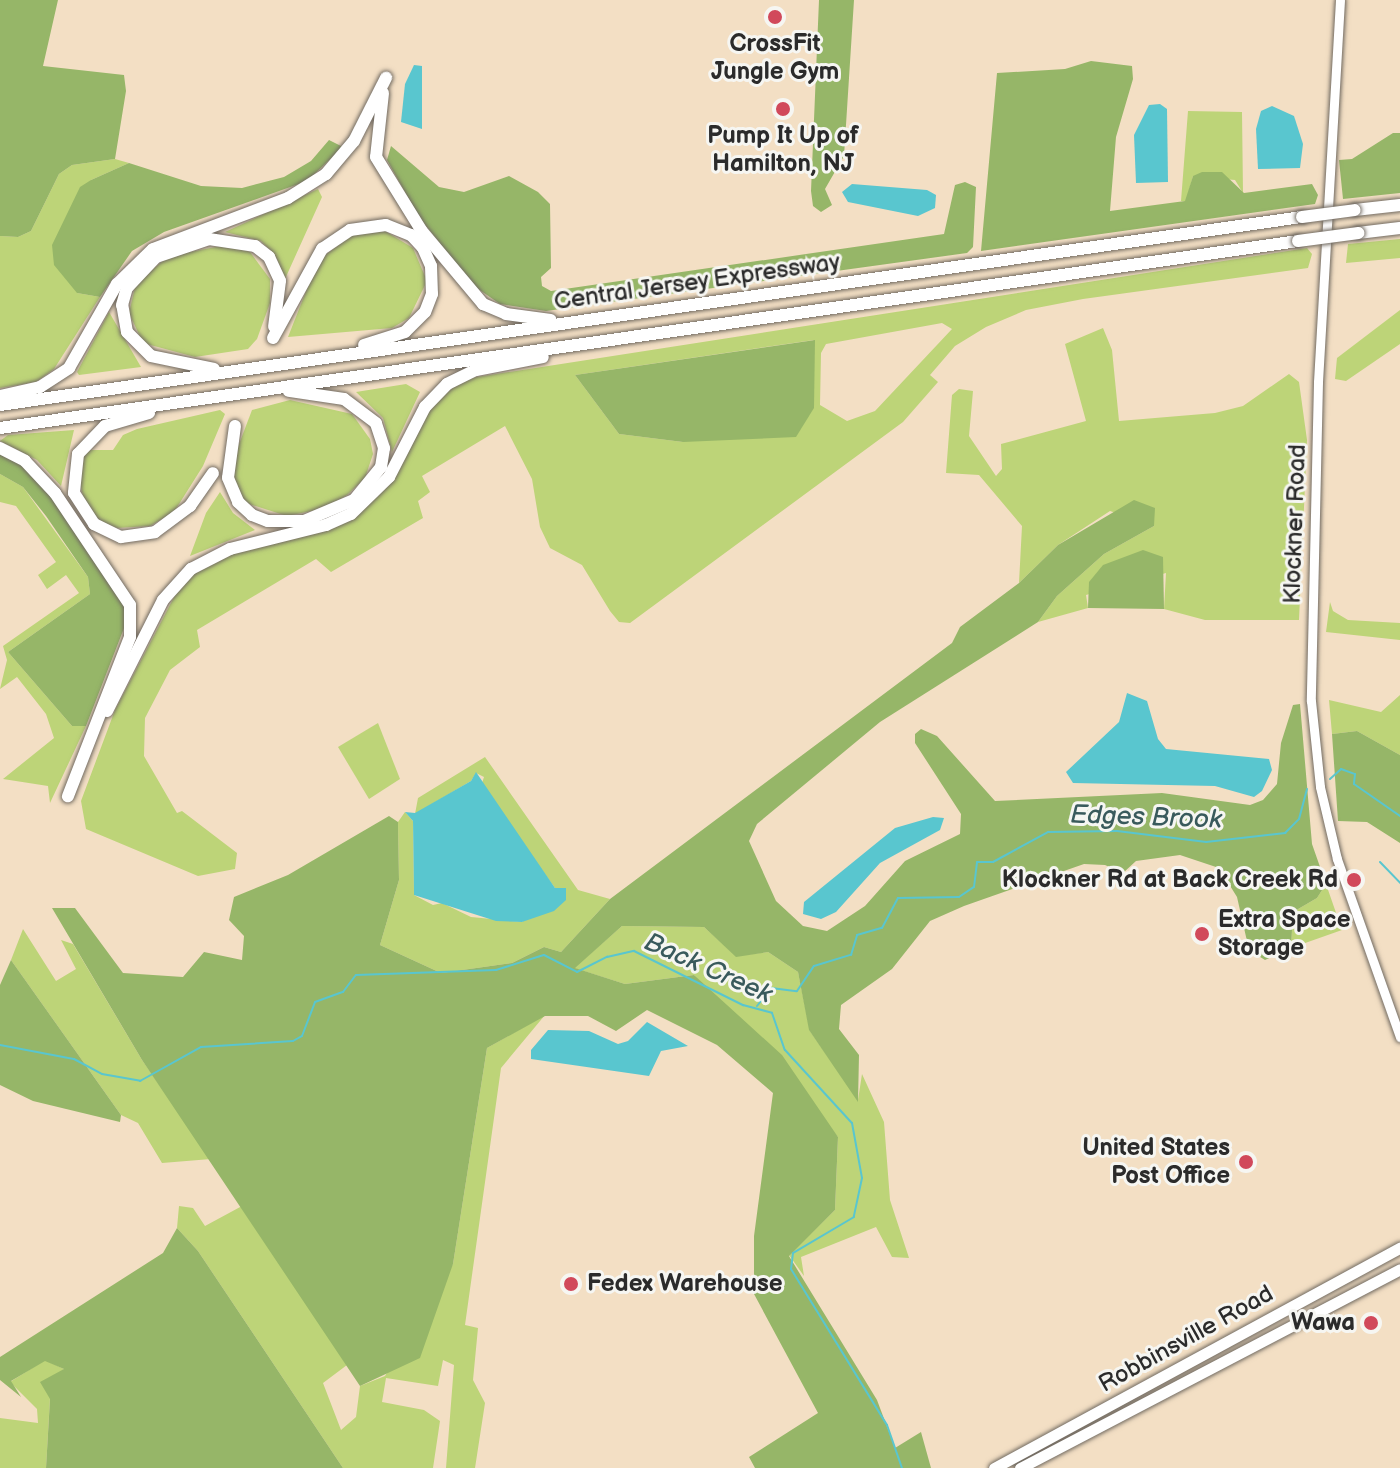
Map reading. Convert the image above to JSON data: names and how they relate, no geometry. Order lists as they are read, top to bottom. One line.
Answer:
{"streets":{"highway":["Central Jersey Expressway","Robbinsville Road"],"main road":["Klockner Road"]},"water":["Edges Brook","Back Creek"],"places":["CrossFit Jungle Gym","Pump It Up of Hamilton, NJ","Klockner Rd at Back Creek Rd","Extra Space Storage","United States Post Office","Fedex Warehouse","Wawa"]}
